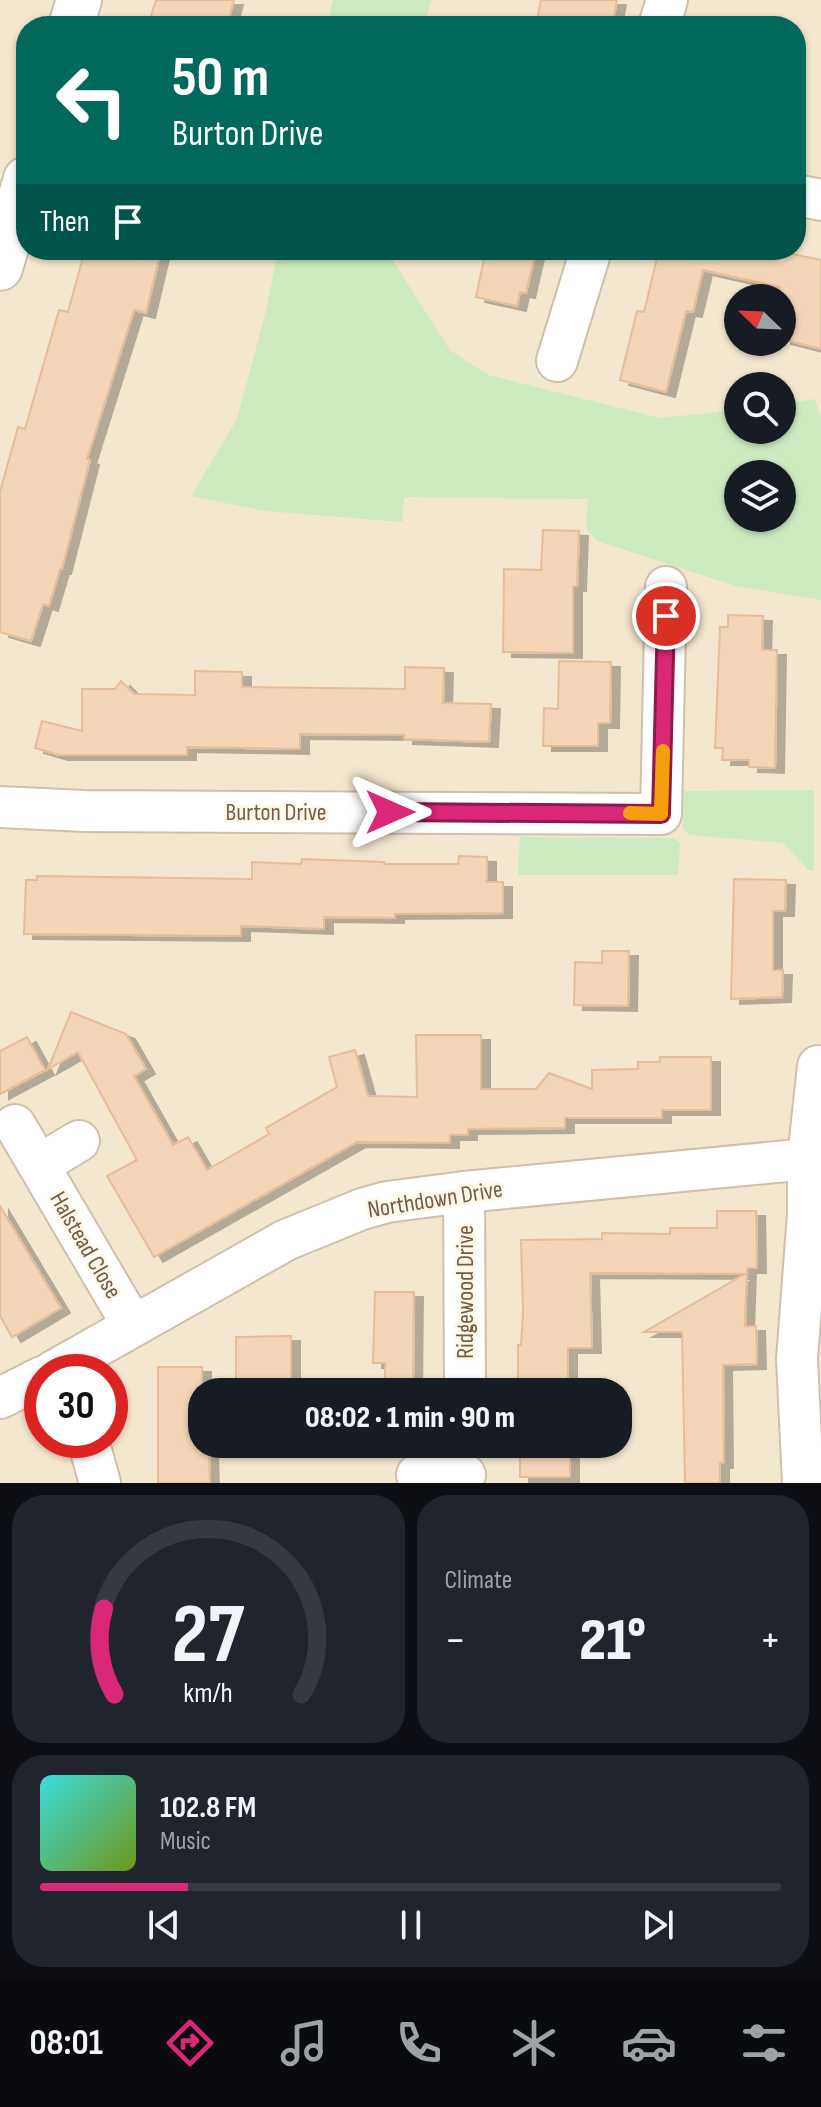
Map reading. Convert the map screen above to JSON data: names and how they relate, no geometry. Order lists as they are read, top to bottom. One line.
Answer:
{"streets":{"street":["Burton Drive","Northdown Drive","Halstead Close","Ridgewood Drive"]},"crossings":[["Northdown Drive","Halstead Close"],["Northdown Drive","Ridgewood Drive"]],"north":"top left","page":{"turn":["50 m","Burton Drive"],"then":"Then","limit":"30","trip":"08:02 · 1 min · 90 m","tile":"Climate","heat":["−","21°","+"],"song":["102.8 FM","Music"],"tabs":"08:01","gauge":["27","km/h"]}}
